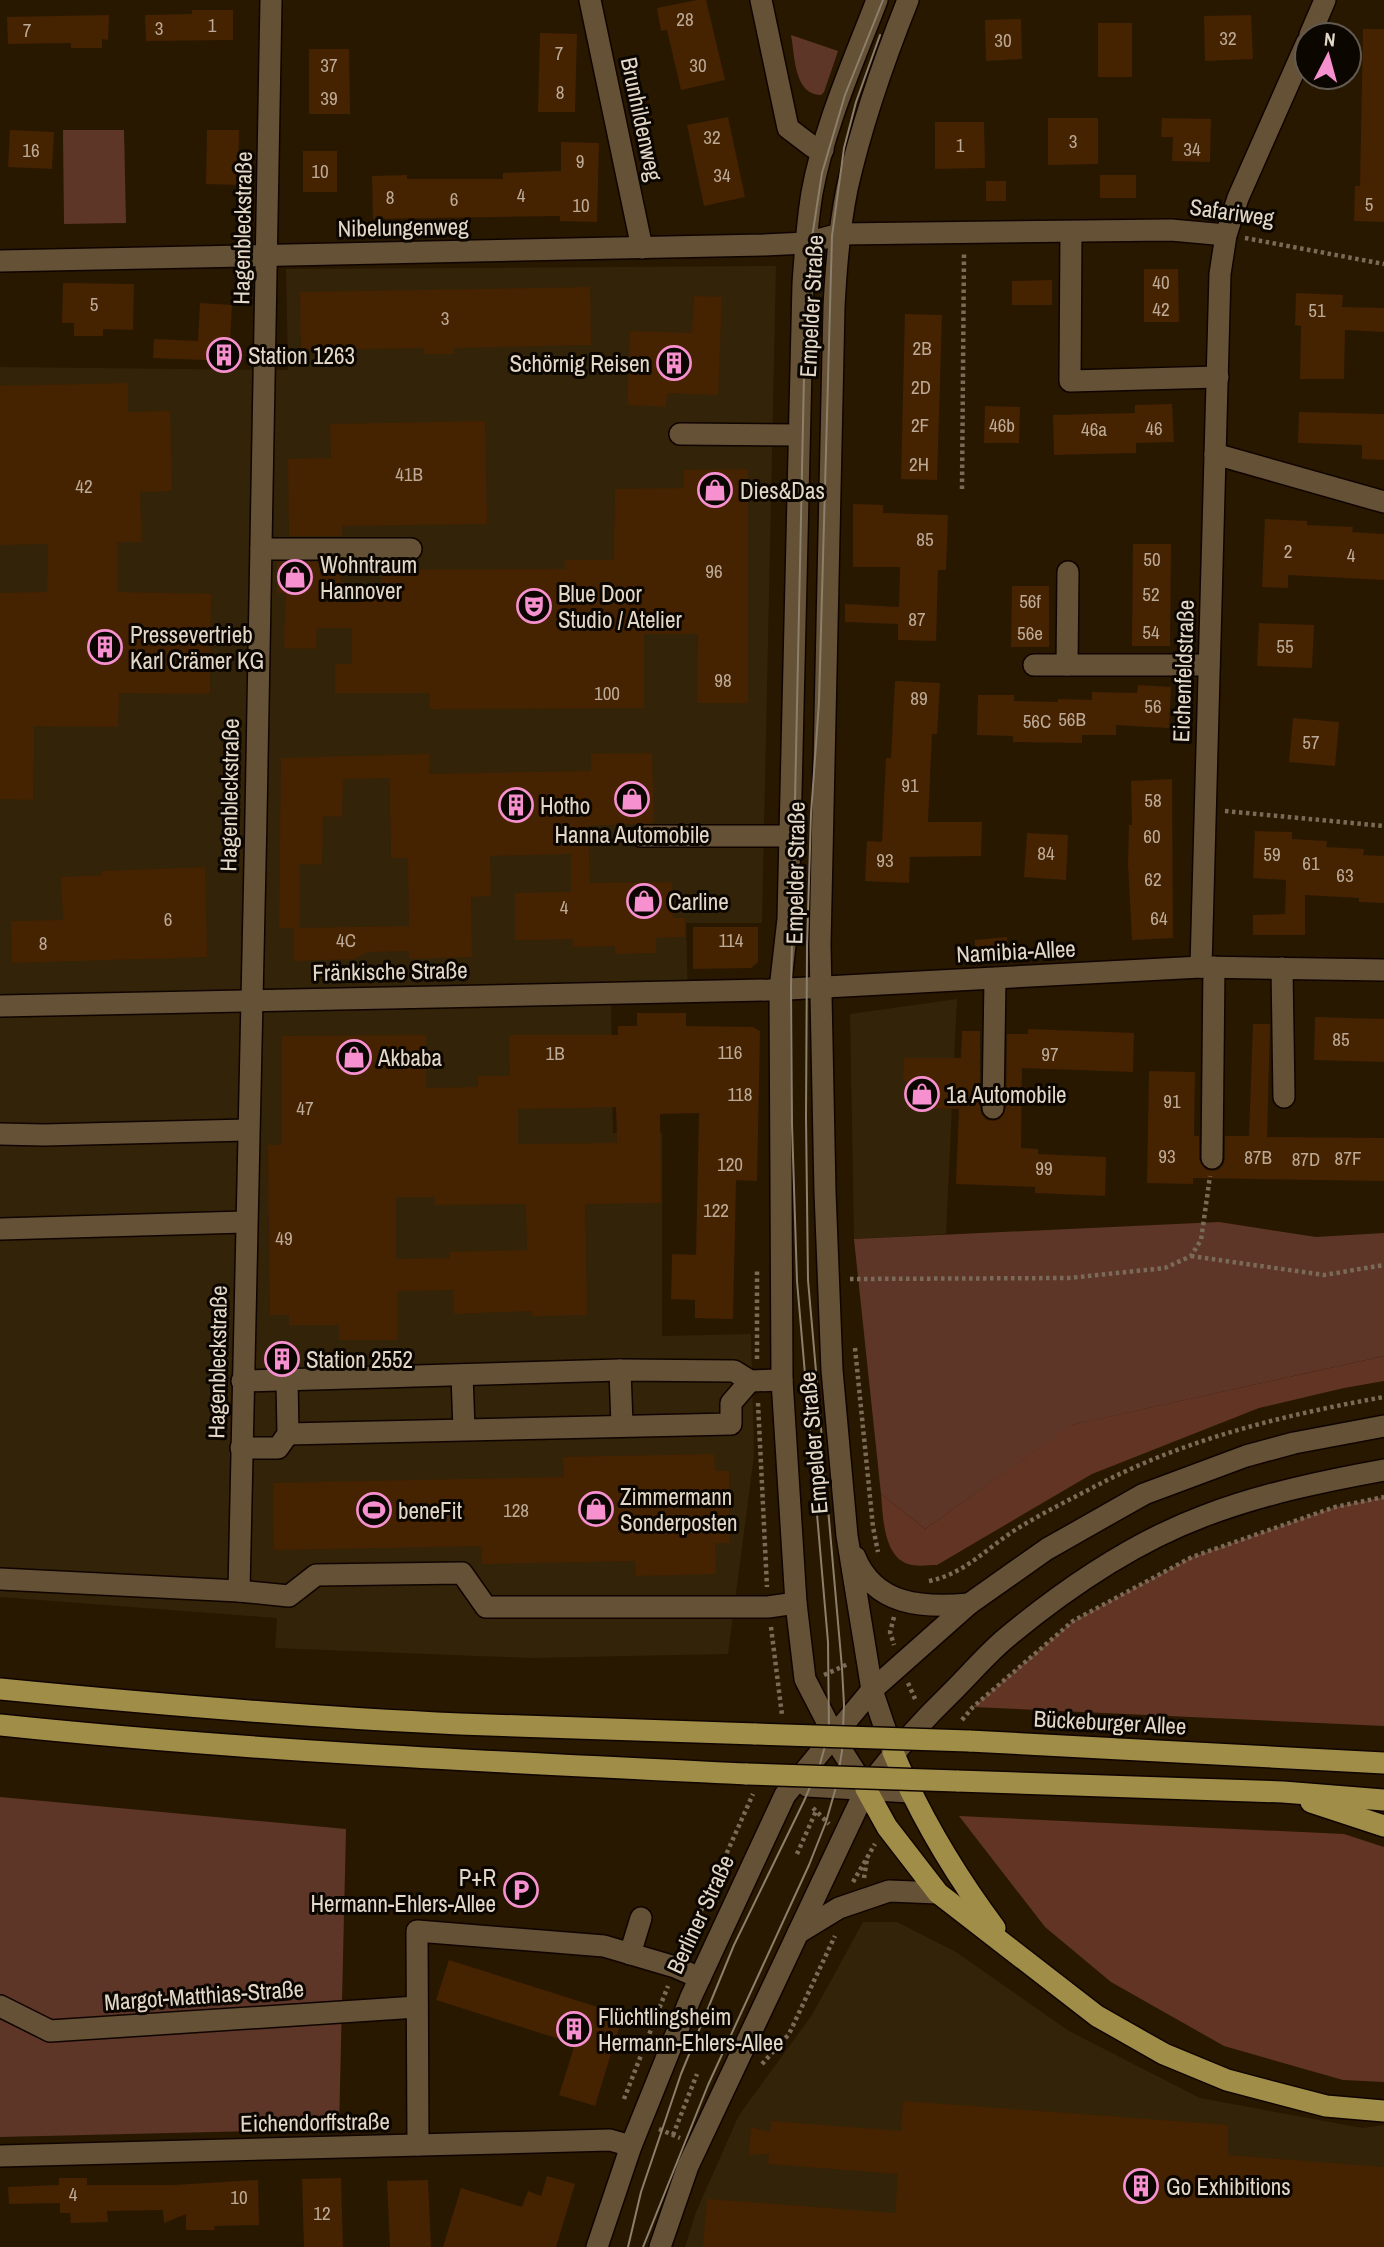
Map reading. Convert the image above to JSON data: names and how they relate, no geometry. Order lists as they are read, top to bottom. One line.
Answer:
{"streets":{"highway":["Bückeburger Allee"],"street":["Brunhildenweg","Safariweg","Nibelungenweg","Hagenbleckstraße","Empelder Straße","Eichenfeldstraße","Namibia-Allee","Fränkische Straße","Berliner Straße","Margot-Matthias-Straße","Eichendorffstraße"]},"crossings":[["Brunhildenweg","Nibelungenweg"],["Safariweg","Nibelungenweg"],["Safariweg","Empelder Straße"],["Safariweg","Eichenfeldstraße"],["Nibelungenweg","Hagenbleckstraße"],["Nibelungenweg","Empelder Straße"],["Hagenbleckstraße","Fränkische Straße"],["Empelder Straße","Namibia-Allee"],["Empelder Straße","Fränkische Straße"],["Empelder Straße","Berliner Straße"],["Eichenfeldstraße","Namibia-Allee"],["Namibia-Allee","Fränkische Straße"],["Berliner Straße","Eichendorffstraße"]],"places":{"building":["Station 1263","Schörnig Reisen","Pressevertrieb Karl Crämer KG","Hotho","Station 2552","Flüchtlingsheim Hermann-Ehlers-Allee","Go Exhibitions"],"shop":["Dies&Das","Wohntraum Hannover","Hanna Automobile","Carline","Akbaba","1a Automobile","Zimmermann Sonderposten"],"theatre":["Blue Door Studio / Atelier"],"sports":["beneFit"],"parking":["P+R Hermann-Ehlers-Allee"]},"house_numbers":["28","1","3","7","32","30","7","37","30","8","39","32","3","1","34","16","9","10","34","4","8","6","5","10","40","5","42","51","3","2B","2D","2F","46b","46","46a","2H","41B","42","85","2","4","50","96","52","56f","87","54","56e","55","98","100","89","56","56B","56C","57","91","58","60","84","59","93","61","63","62","4","64","6","4C","114","8","85","116","1B","97","118","91","47","93","87B","87F","87D","120","99","122","49","128","4","10","12"],"north":"top"}
